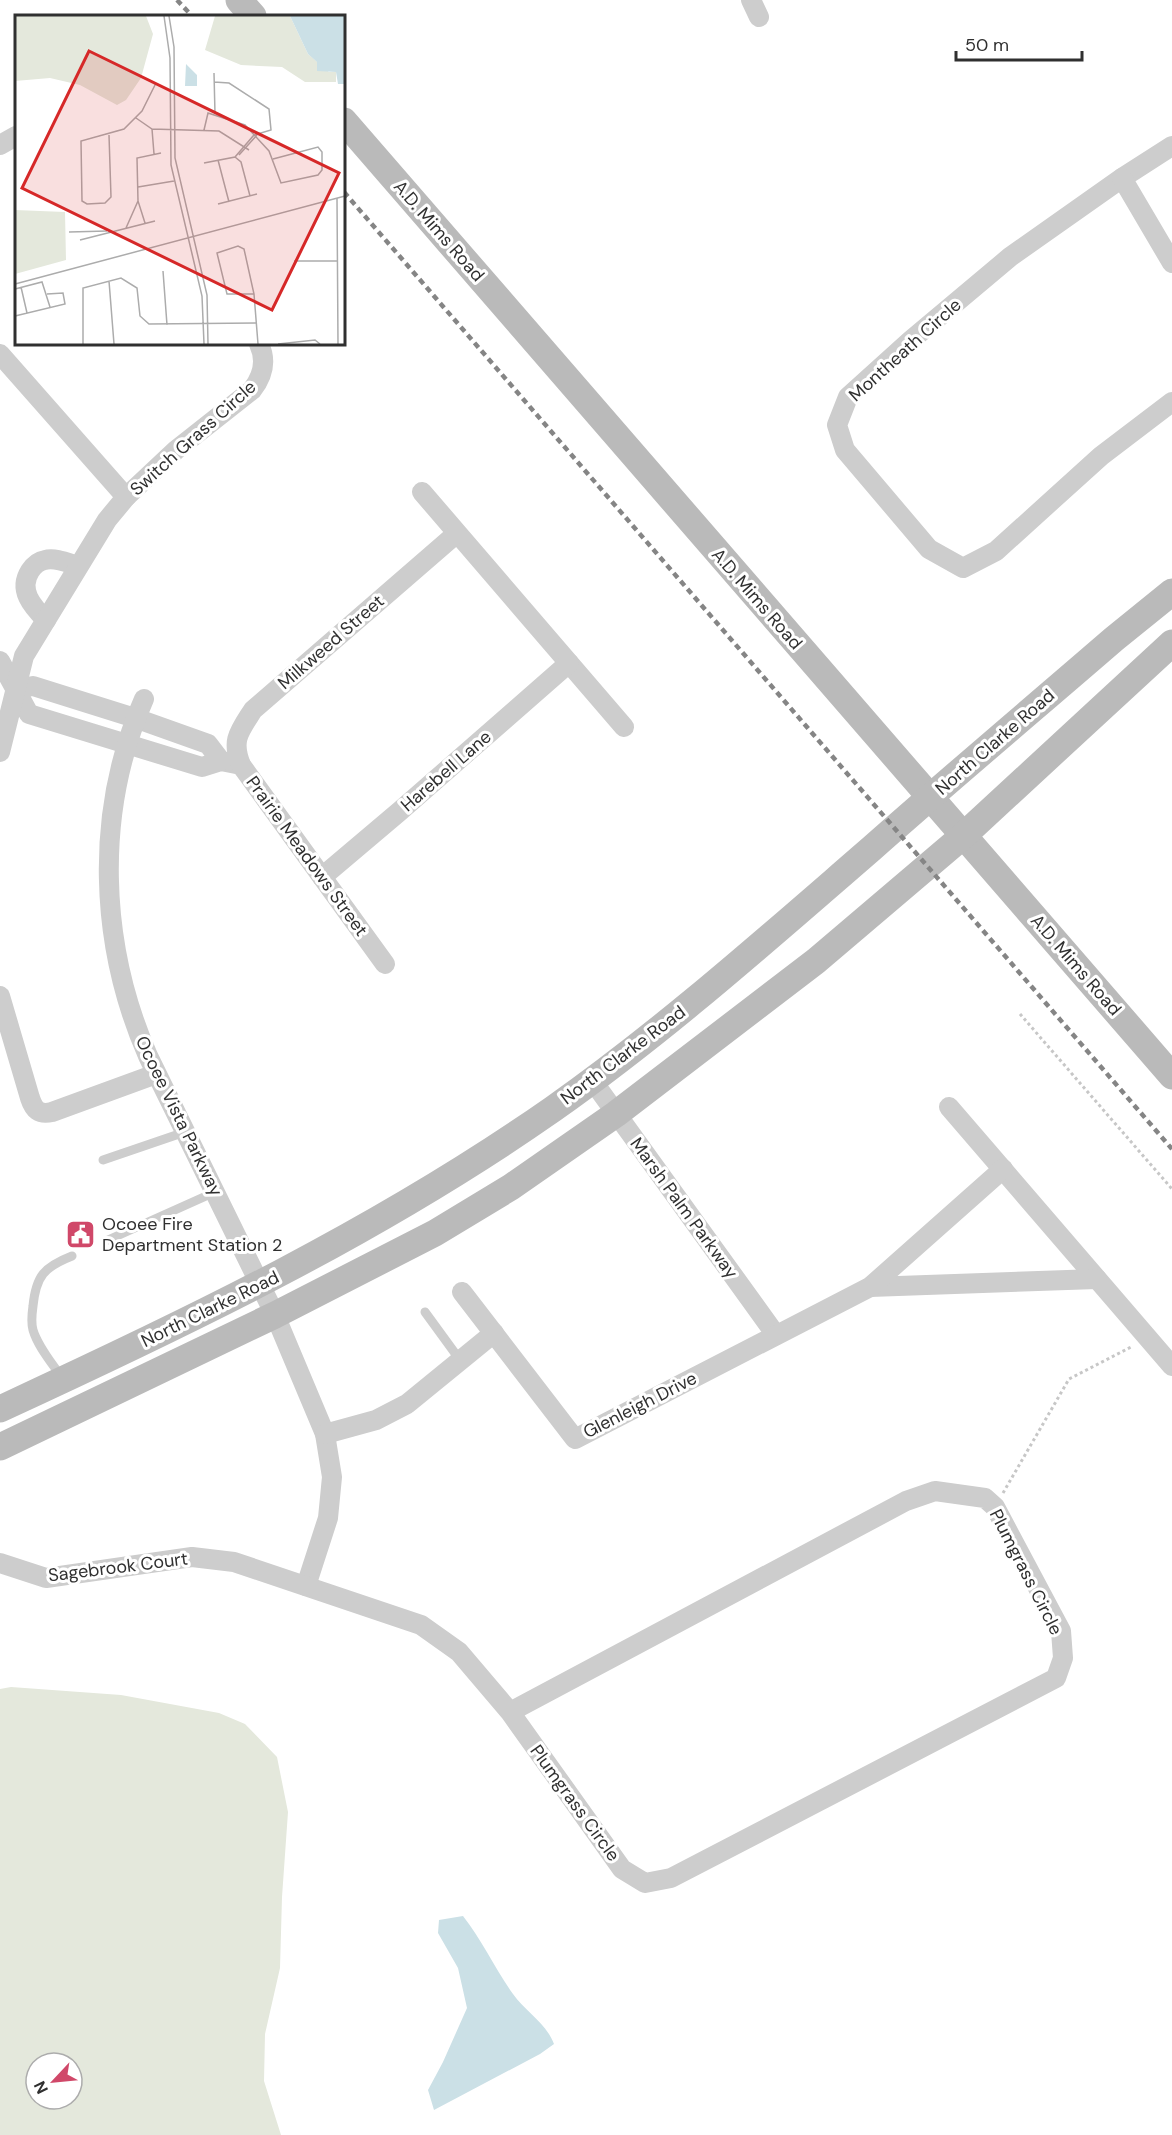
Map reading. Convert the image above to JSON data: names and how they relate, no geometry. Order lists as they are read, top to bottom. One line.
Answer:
{"streets":{"street":["A.D. Mims Road","Montheath Circle","Switch Grass Circle","Milkweed Street","North Clarke Road","Harebell Lane","Prairie Meadows Street","Ocoee Vista Parkway","Marsh Palm Parkway","Glenleigh Drive","Sagebrook Court","Plumgrass Circle"]},"crossings":[["A.D. Mims Road","North Clarke Road"],["Switch Grass Circle","Prairie Meadows Street"],["Milkweed Street","Prairie Meadows Street"],["North Clarke Road","Ocoee Vista Parkway"],["North Clarke Road","Marsh Palm Parkway"],["Harebell Lane","Prairie Meadows Street"],["Prairie Meadows Street","Ocoee Vista Parkway"],["Ocoee Vista Parkway","Sagebrook Court"],["Ocoee Vista Parkway","Plumgrass Circle"],["Marsh Palm Parkway","Glenleigh Drive"],["Sagebrook Court","Plumgrass Circle"]],"places":{"public building":["Ocoee Fire Department Station 2"]},"scale_bar":"50 m","north":"bottom left"}
